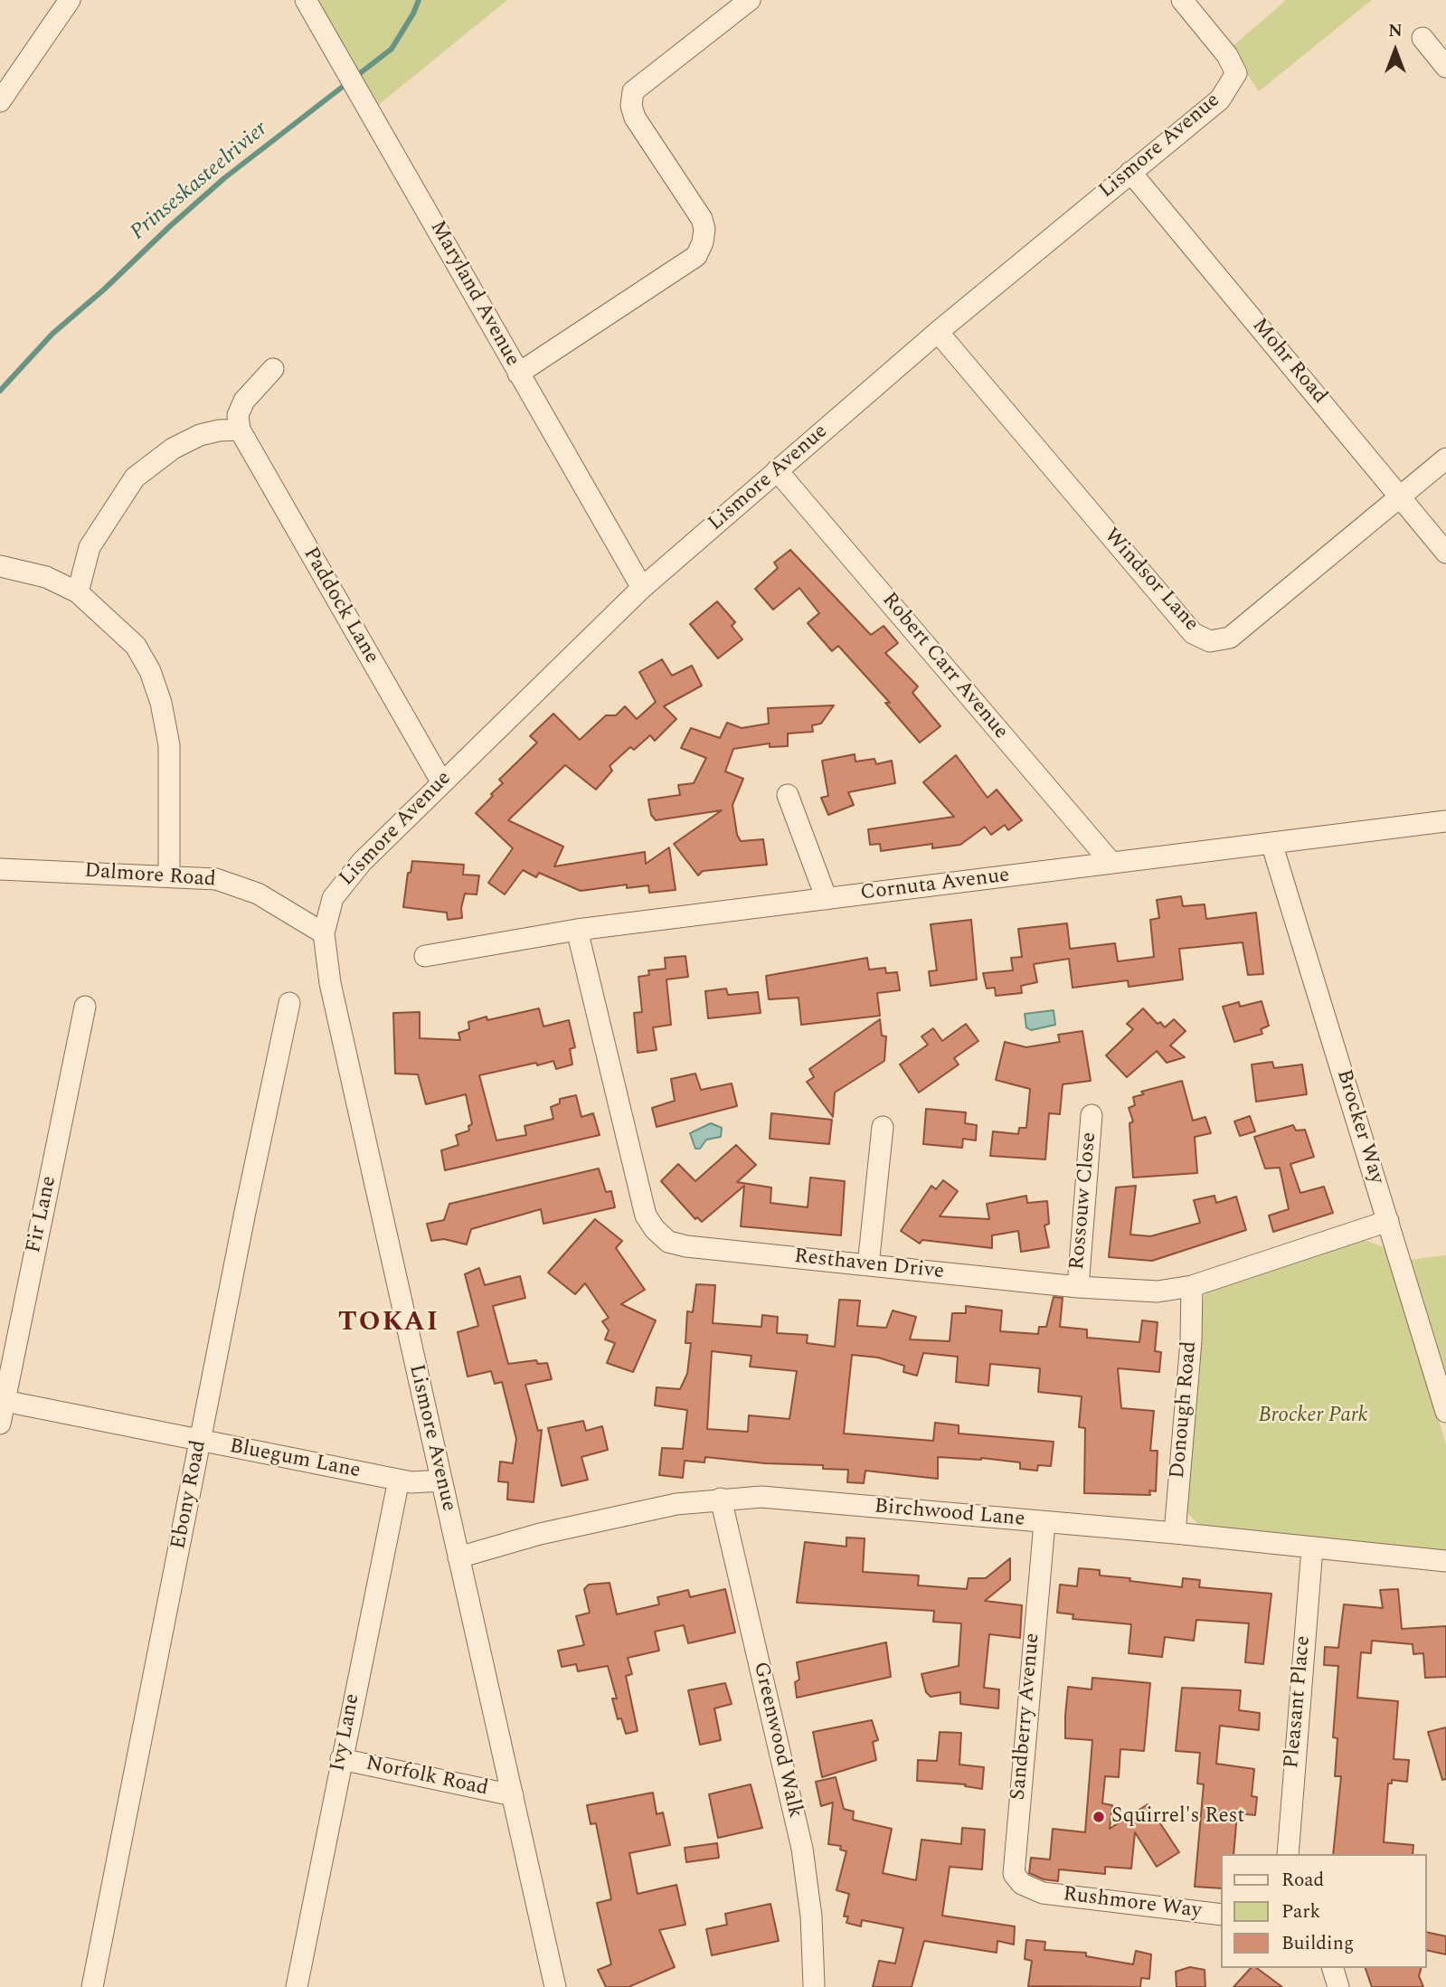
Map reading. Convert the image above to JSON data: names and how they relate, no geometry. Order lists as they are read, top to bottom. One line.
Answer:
{"streets":{"street":["Lismore Avenue","Maryland Avenue","Mohr Road","Windsor Lane","Paddock Lane","Robert Carr Avenue","Dalmore Road","Cornuta Avenue","Brocker Way","Rossouw Close","Fir Lane","Resthaven Drive","Donough Road","Bluegum Lane","Ebony Road","Birchwood Lane","Pleasant Place","Sandberry Avenue","Ivy Lane","Greenwood Walk","Norfolk Road","Rushmore Way"]},"crossings":[["Lismore Avenue","Maryland Avenue"],["Lismore Avenue","Mohr Road"],["Lismore Avenue","Windsor Lane"],["Lismore Avenue","Paddock Lane"],["Lismore Avenue","Robert Carr Avenue"],["Lismore Avenue","Dalmore Road"],["Lismore Avenue","Bluegum Lane"],["Lismore Avenue","Birchwood Lane"],["Lismore Avenue","Norfolk Road"],["Mohr Road","Windsor Lane"],["Robert Carr Avenue","Cornuta Avenue"],["Cornuta Avenue","Brocker Way"],["Cornuta Avenue","Resthaven Drive"],["Brocker Way","Resthaven Drive"],["Rossouw Close","Resthaven Drive"],["Fir Lane","Bluegum Lane"],["Resthaven Drive","Donough Road"],["Donough Road","Birchwood Lane"],["Bluegum Lane","Ebony Road"],["Bluegum Lane","Ivy Lane"],["Birchwood Lane","Pleasant Place"],["Birchwood Lane","Sandberry Avenue"],["Birchwood Lane","Greenwood Walk"],["Sandberry Avenue","Rushmore Way"],["Ivy Lane","Norfolk Road"]],"districts":["TOKAI"],"water":["Prinseskasteelrivier"],"parks":["Brocker Park"],"places":["Squirrel's Rest"],"legend":["Road","Park","Building"],"north":"top"}
